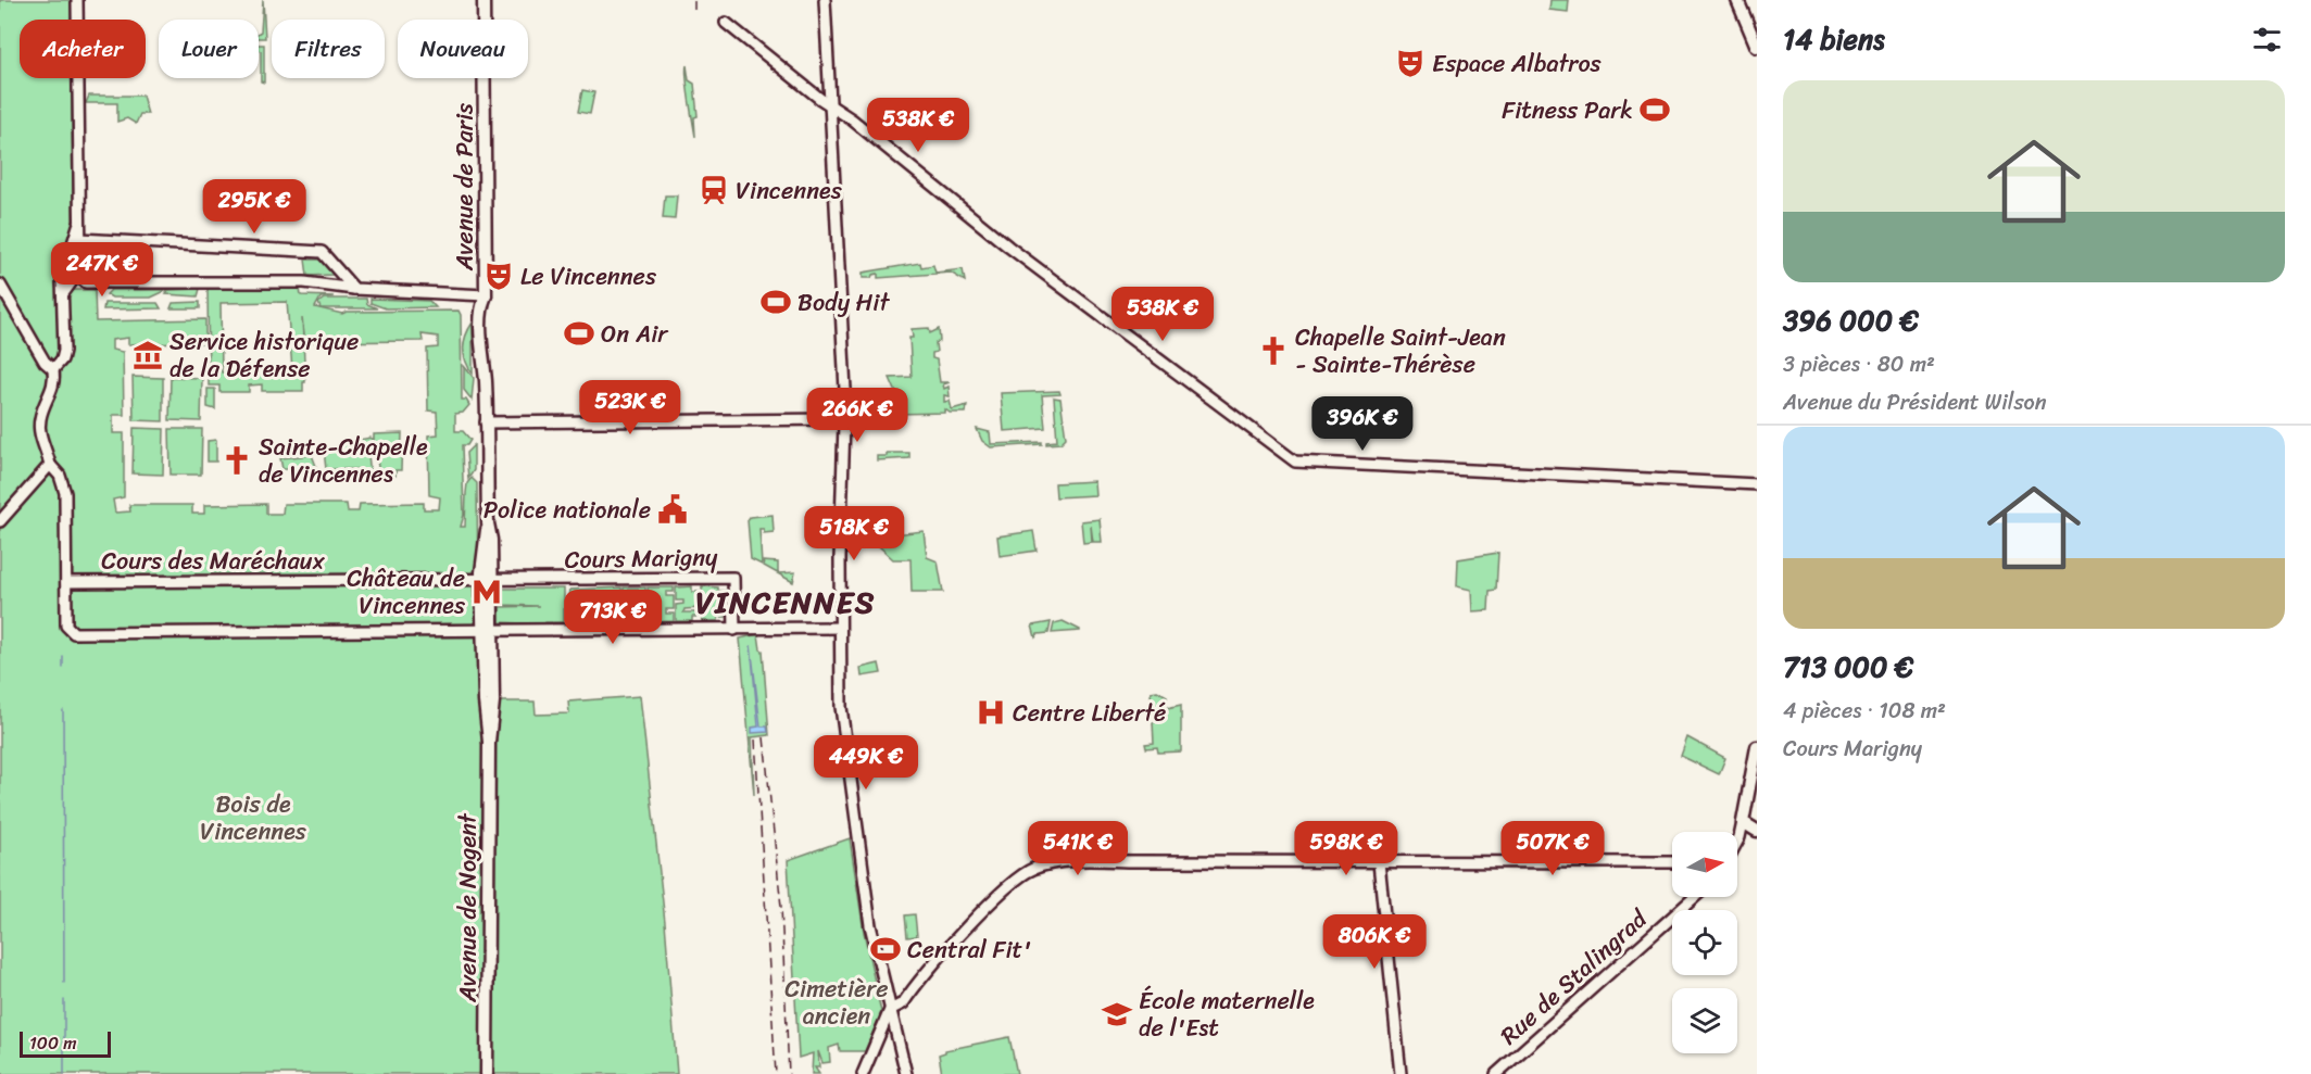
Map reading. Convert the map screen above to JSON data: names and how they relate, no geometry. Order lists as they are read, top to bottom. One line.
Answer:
{"streets":{"main road":["Avenue de Paris","Avenue de Nogent"],"street":["Cours Marigny","Cours des Maréchaux","Rue de Stalingrad"]},"crossings":[["Avenue de Paris","Cours Marigny"],["Avenue de Paris","Cours des Maréchaux"],["Avenue de Paris","Avenue de Nogent"],["Cours Marigny","Cours des Maréchaux"]],"districts":["VINCENNES"],"parks":["Bois de Vincennes","Cimetière ancien"],"places":{"theatre":["Espace Albatros","Le Vincennes"],"sports":["Fitness Park","Body Hit","On Air","Central Fit'"],"station":["Vincennes"],"church":["Chapelle Saint-Jean - Sainte-Thérèse","Sainte-Chapelle de Vincennes"],"museum":["Service historique de la Défense"],"public building":["Police nationale"],"metro station":["Château de Vincennes"],"hospital":["Centre Liberté"],"school or university":["École maternelle de l'Est"]},"scale_bar":"100 m","north":"right","page":{"heading":"14 biens","chip":["Acheter","Louer","Filtres","Nouveau"],"list":[{"name":"396 000 €","note":"3 pièces · 80 m² · Avenue du Président Wilson"},{"name":"713 000 €","note":"4 pièces · 108 m² · Cours Marigny"}],"price":["538K €","295K €","247K €","538K €","523K €","266K €","396K €","518K €","713K €","449K €","541K €","598K €","507K €","806K €"],"scale":"100 m"}}
